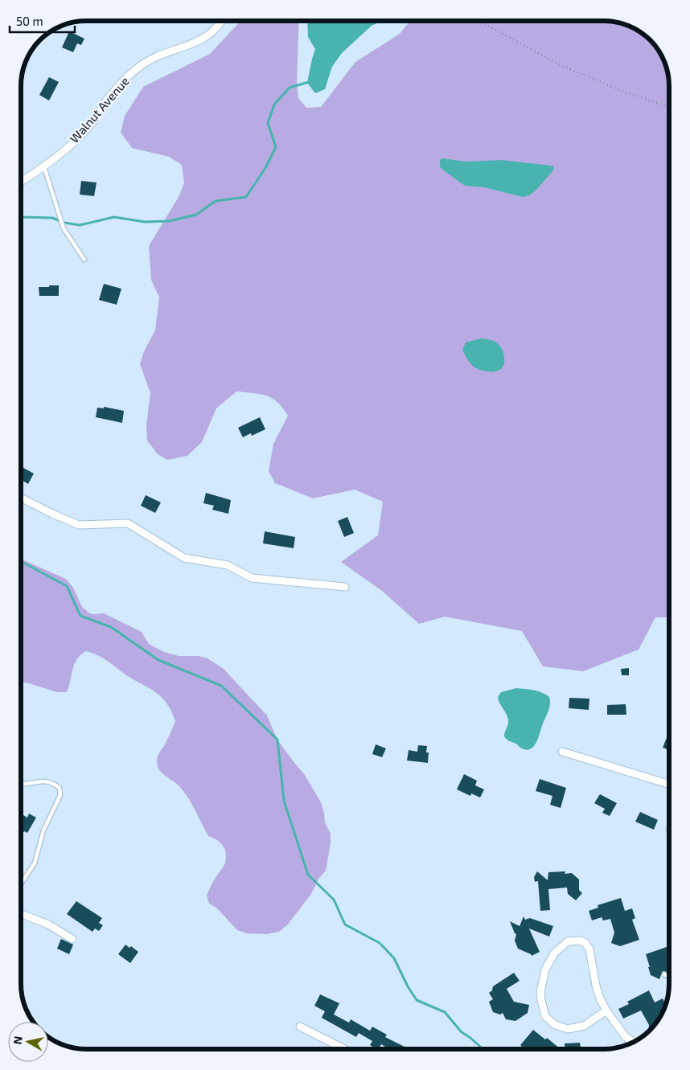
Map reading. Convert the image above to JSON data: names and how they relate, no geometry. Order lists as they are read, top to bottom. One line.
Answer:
{"streets":{"street":["Walnut Avenue"]},"scale_bar":"50 m","north":"left"}
